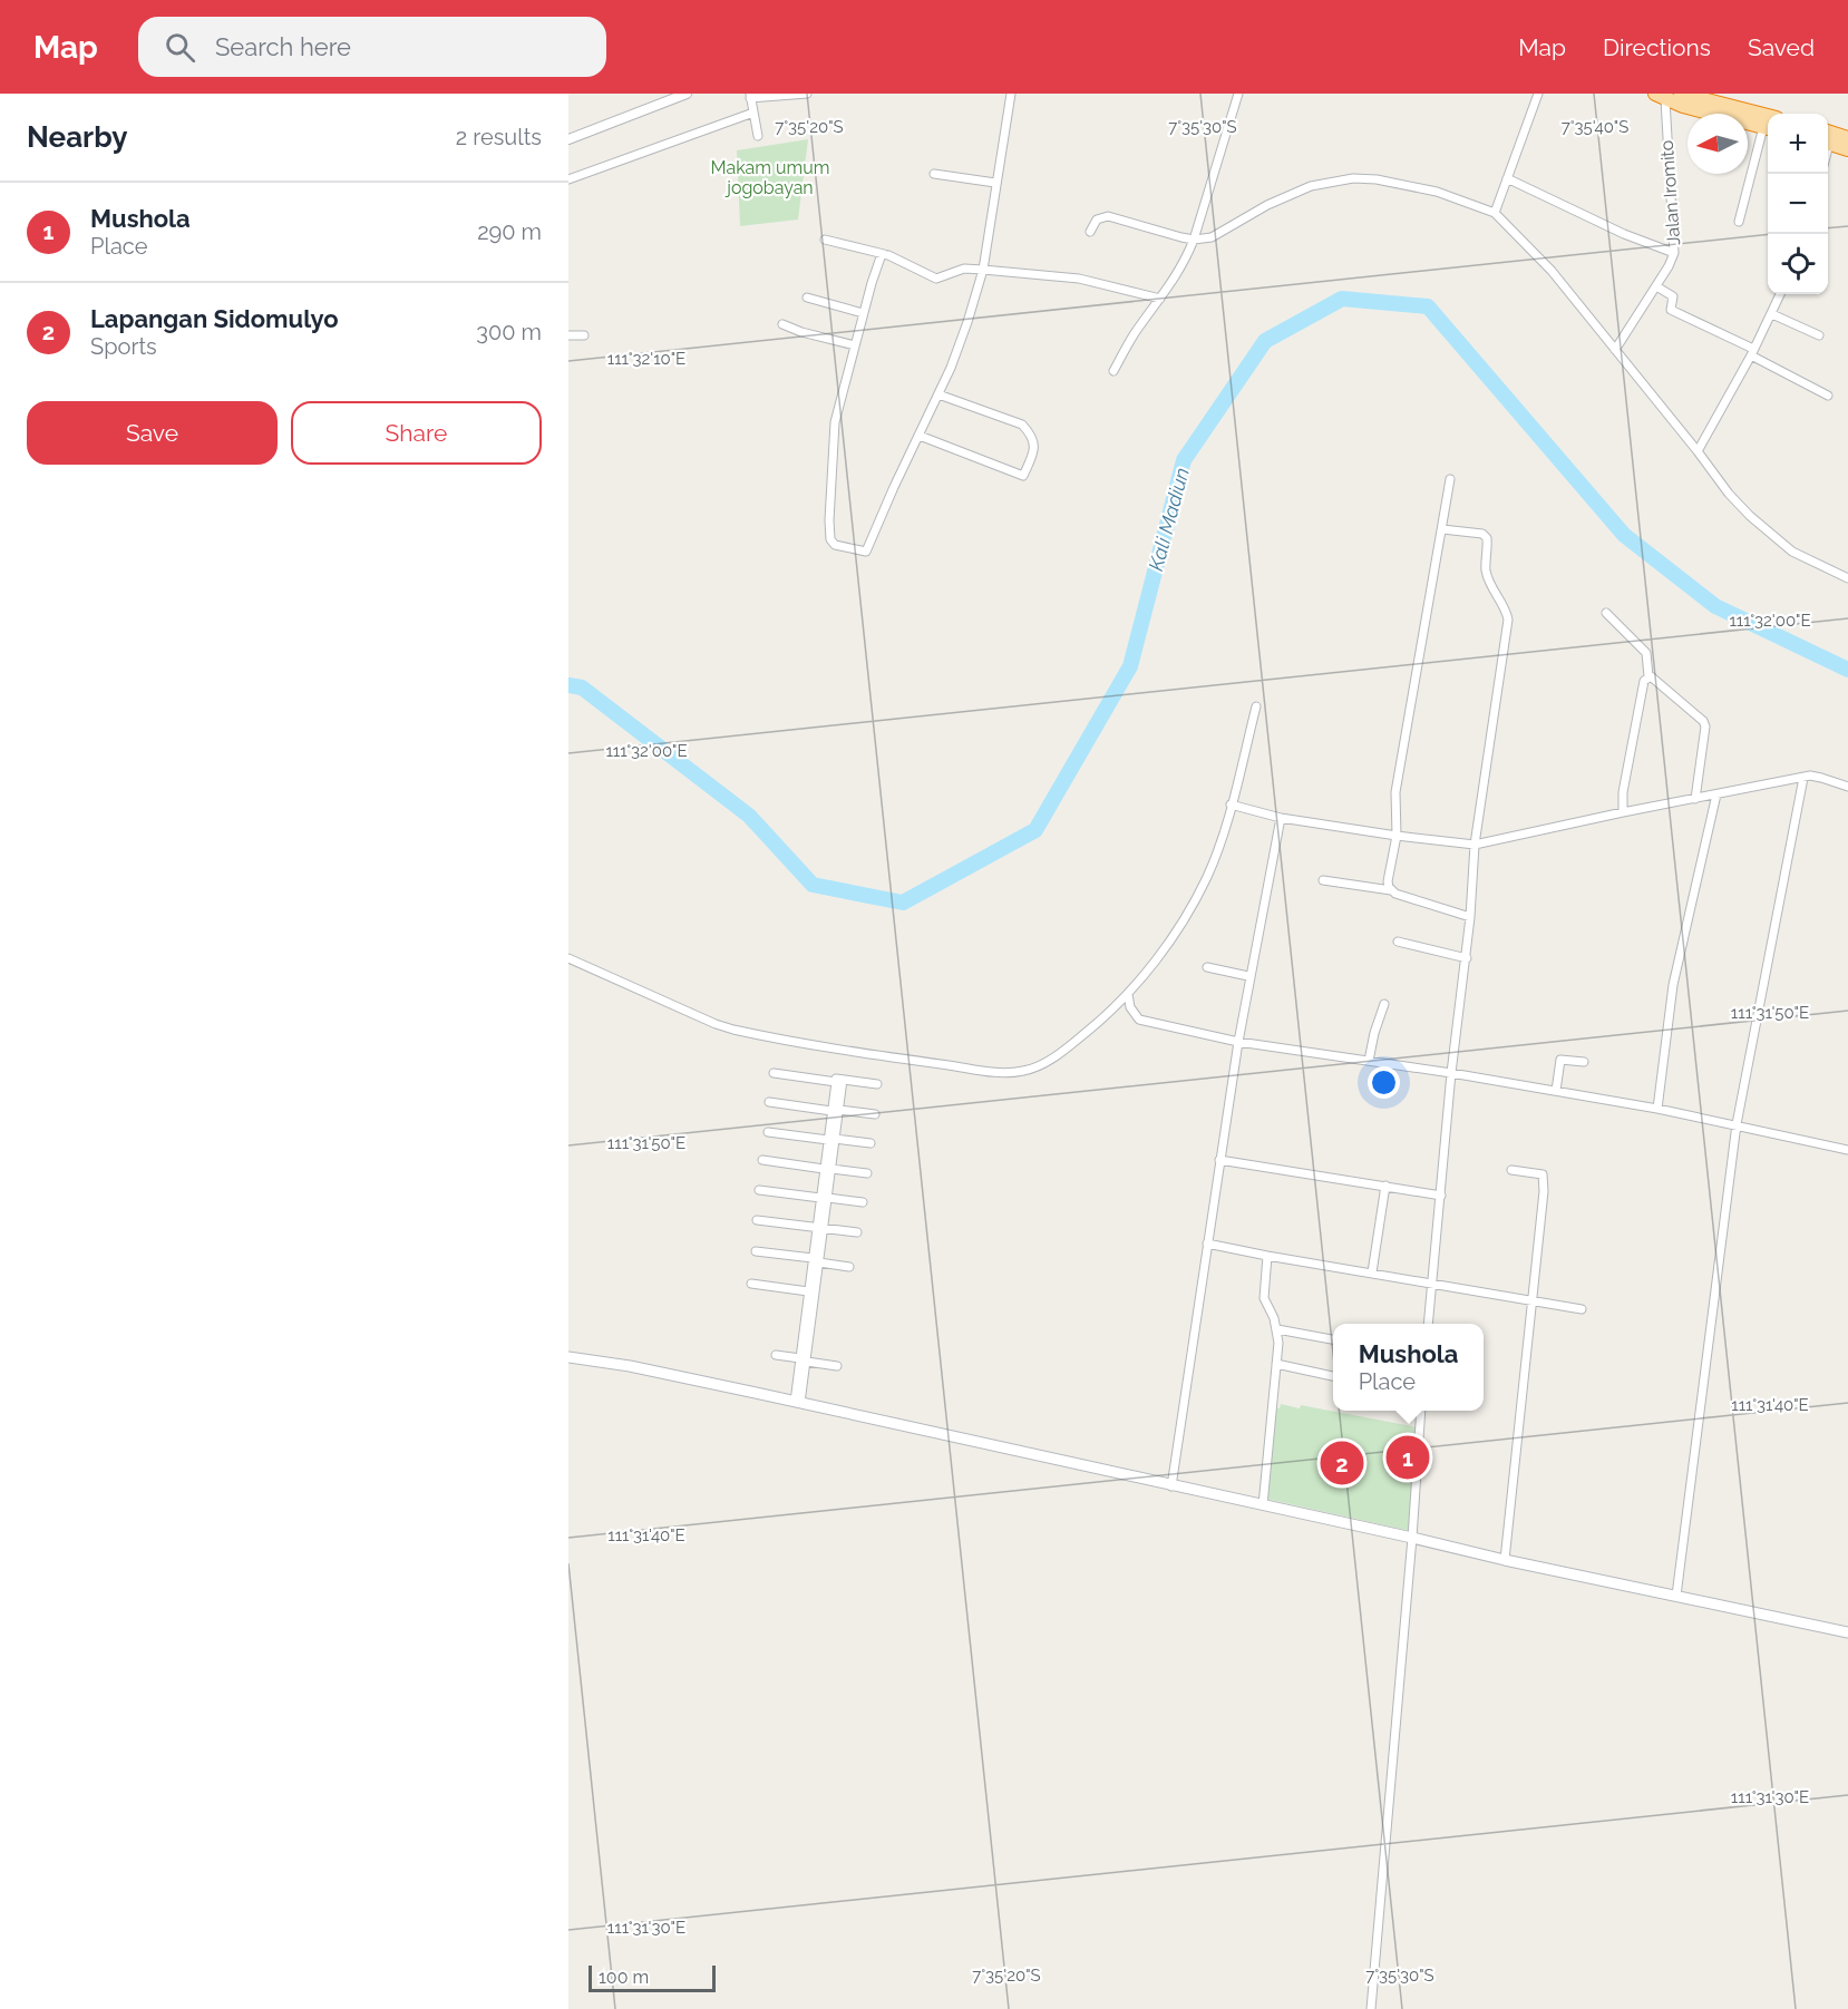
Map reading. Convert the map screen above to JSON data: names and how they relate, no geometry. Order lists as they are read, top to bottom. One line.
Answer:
{"streets":{"street":["Jalan Iromito"]},"water":["Kali Madiun"],"parks":["Makam umum jogobayan"],"scale_bar":"100 m","north":"left","page":{"header":"Map","search":"Search here","nav":["Map","Directions","Saved"],"heading":["Nearby","2 results"],"map_buttons":["+","−"],"list":[{"mark":"1","name":"Mushola","note":"Place","value":"290 m"},{"mark":"2","name":"Lapangan Sidomulyo","note":"Sports","value":"300 m"}],"buttons":["Save","Share"],"popup":["Mushola","Place"],"pins":["1","2"],"scale":"100 m"},"coordinates":["7°35'20\"S","7°35'30\"S","7°35'40\"S","111°32'10\"E","111°32'00\"E","111°31'50\"E","111°31'40\"E","111°31'30\"E"]}
